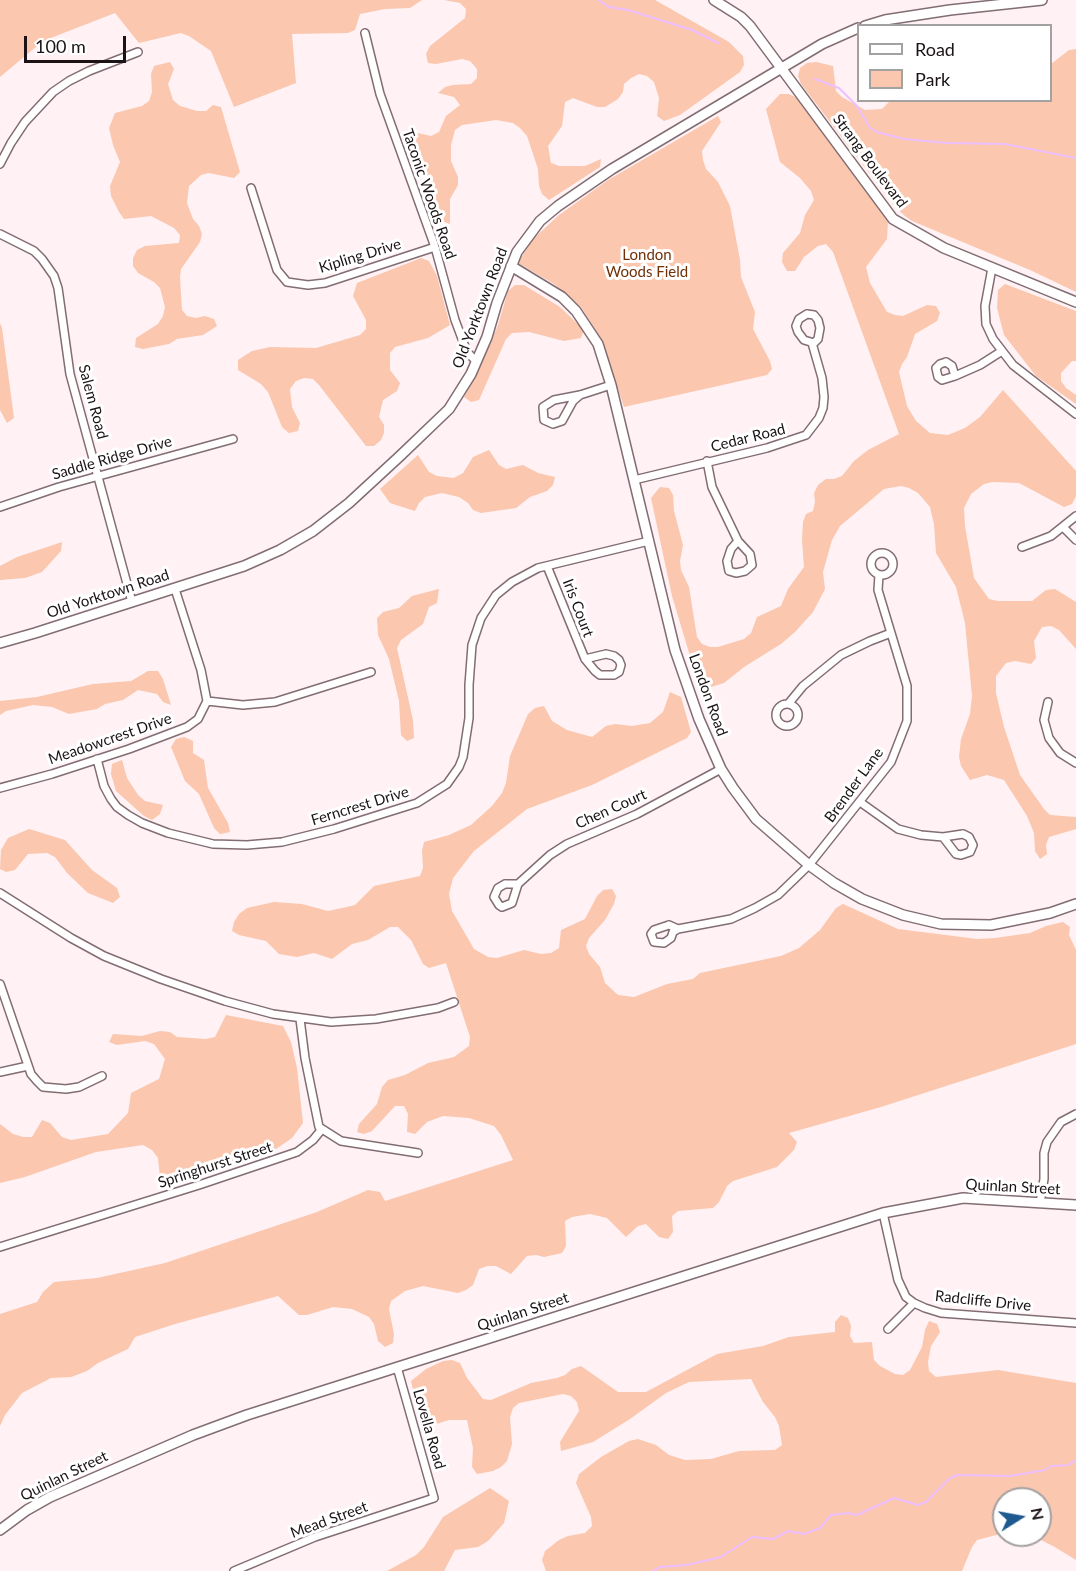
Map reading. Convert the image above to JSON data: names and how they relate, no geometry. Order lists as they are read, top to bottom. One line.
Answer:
{"streets":{"street":["Strang Boulevard","Taconic Woods Road","Kipling Drive","Old Yorktown Road","Salem Road","Cedar Road","Saddle Ridge Drive","Iris Court","London Road","Meadowcrest Drive","Brender Lane","Ferncrest Drive","Chen Court","Springhurst Street","Quinlan Street","Radcliffe Drive","Lovella Road","Mead Street"]},"crossings":[["Strang Boulevard","Old Yorktown Road"],["Taconic Woods Road","Kipling Drive"],["Taconic Woods Road","Old Yorktown Road"],["Old Yorktown Road","Salem Road"],["Old Yorktown Road","London Road"],["Salem Road","Saddle Ridge Drive"],["Cedar Road","London Road"],["Iris Court","Ferncrest Drive"],["London Road","Brender Lane"],["London Road","Ferncrest Drive"],["London Road","Chen Court"],["Meadowcrest Drive","Ferncrest Drive"],["Quinlan Street","Radcliffe Drive"],["Quinlan Street","Lovella Road"],["Lovella Road","Mead Street"]],"parks":["London Woods Field"],"legend":["Road","Park"],"scale_bar":"100 m","north":"right"}
